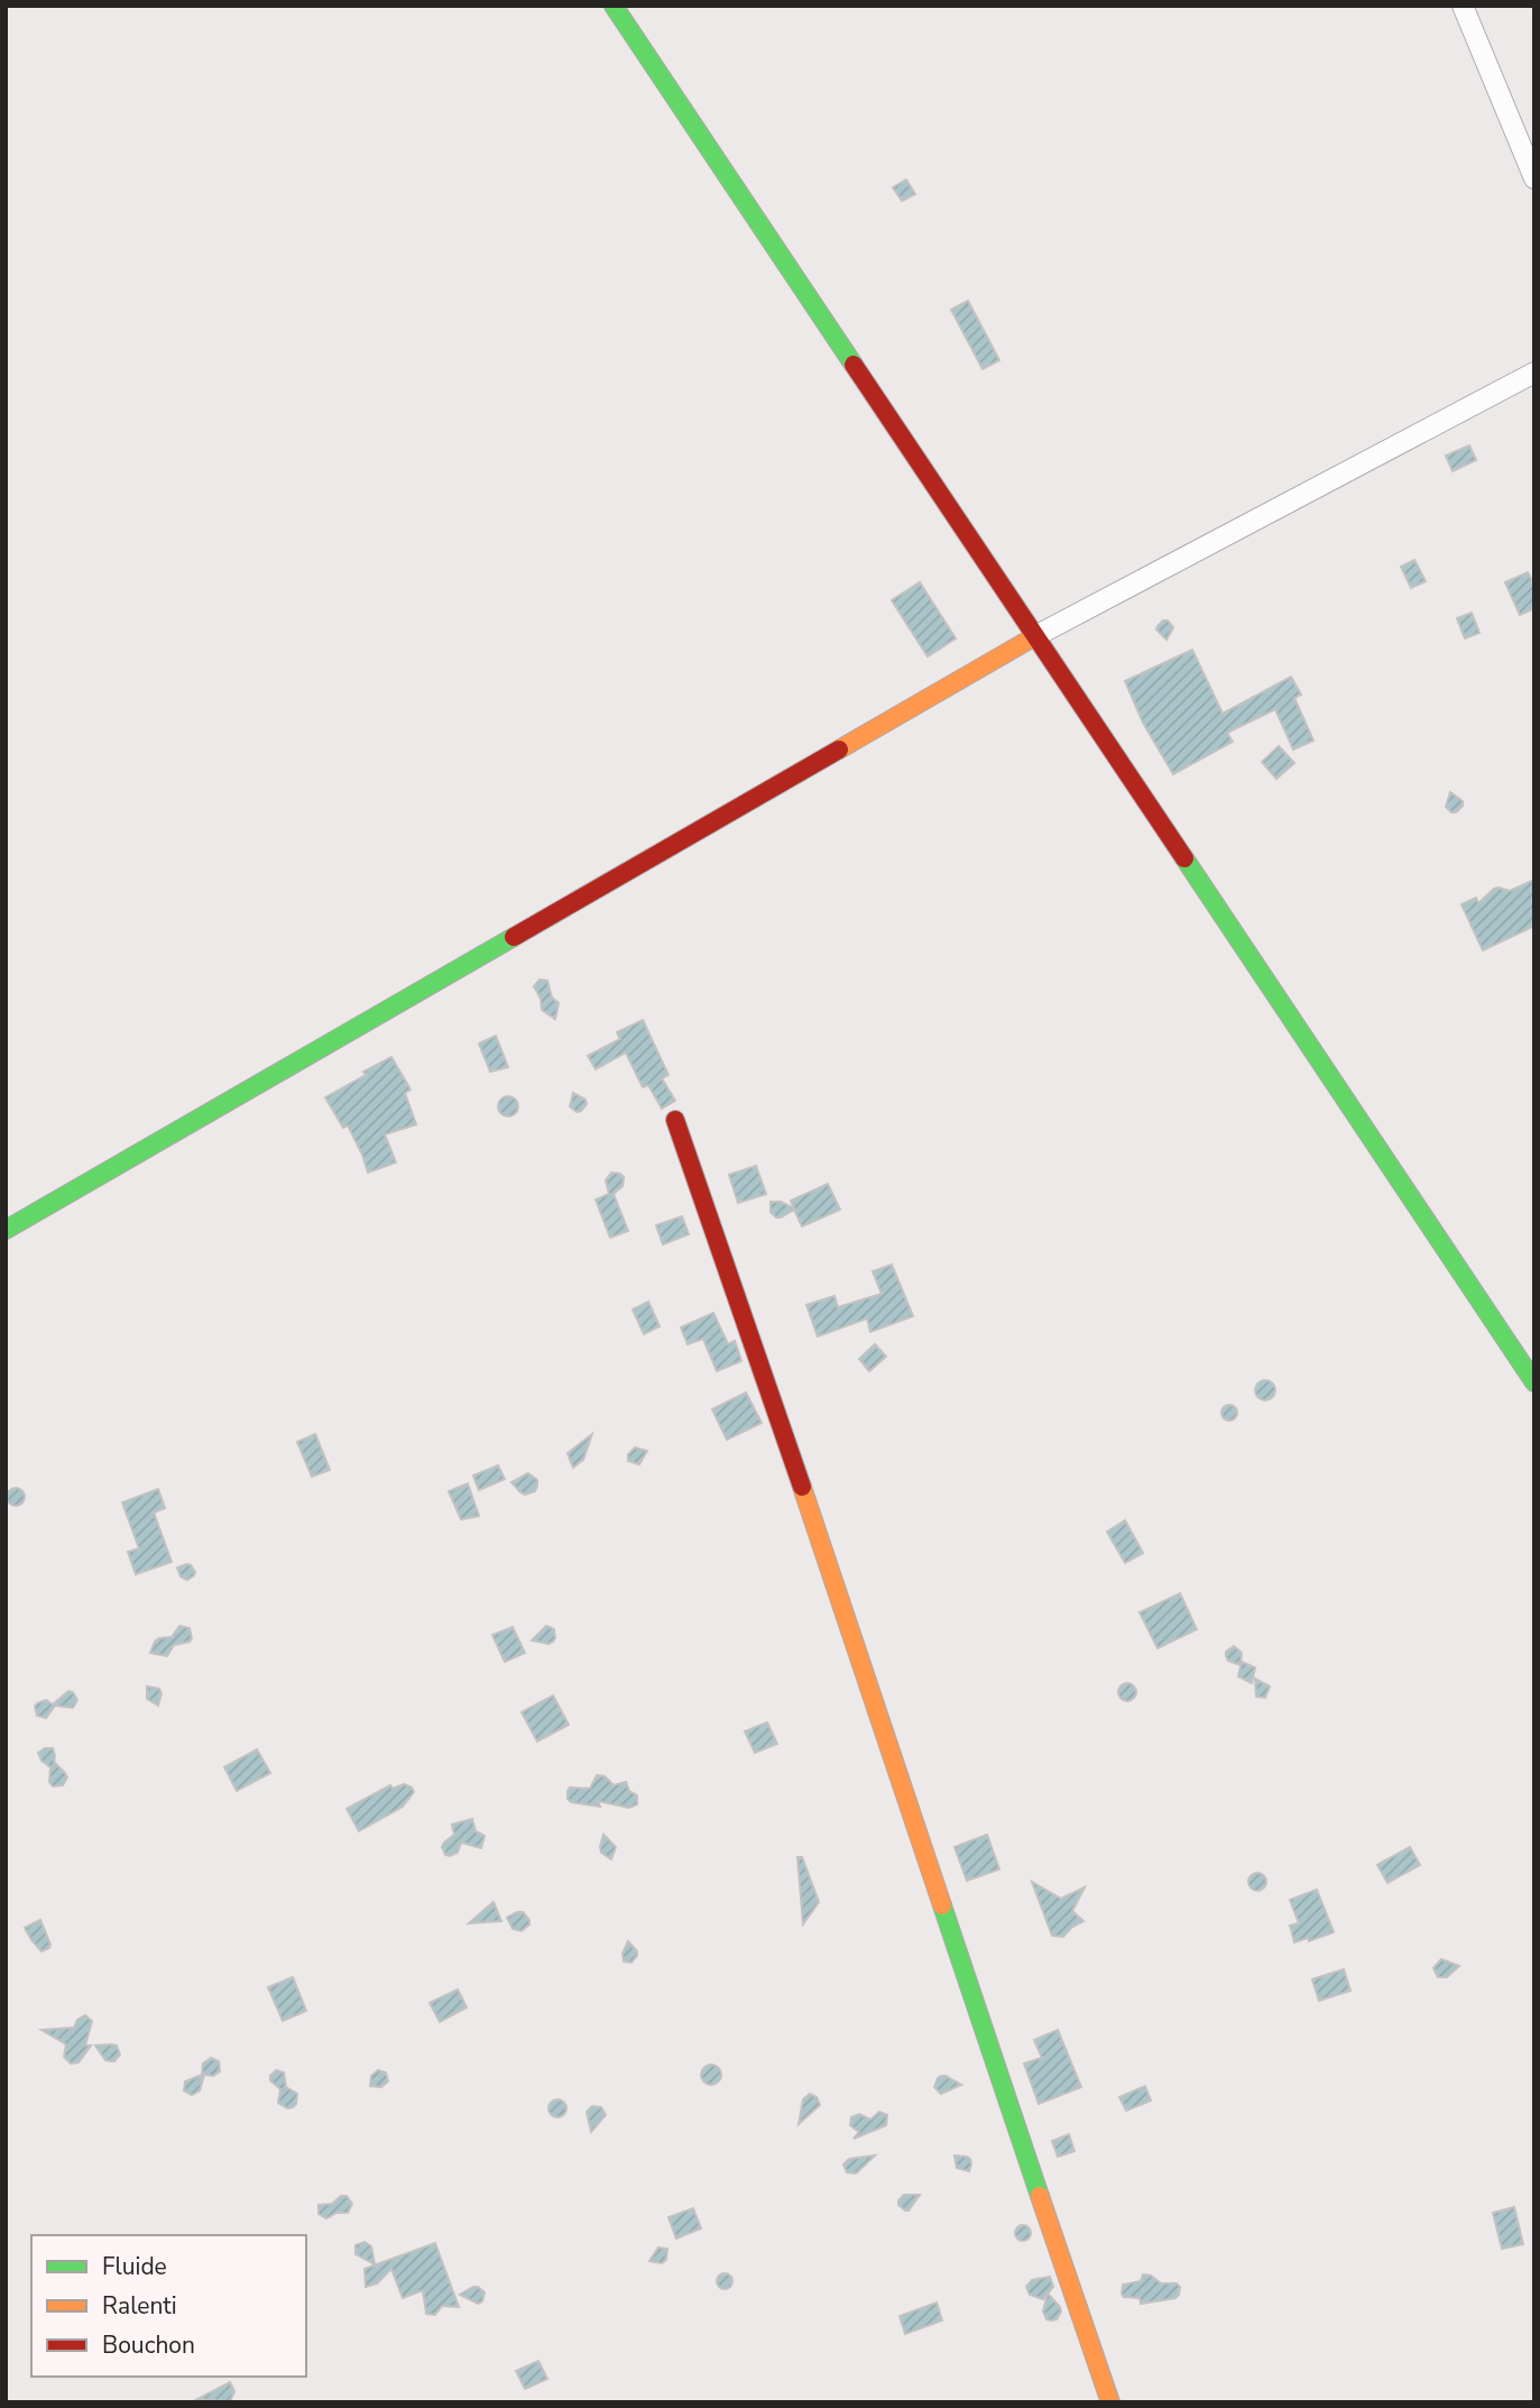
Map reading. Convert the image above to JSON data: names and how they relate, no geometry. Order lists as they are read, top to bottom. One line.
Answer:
{"legend":["Fluide","Ralenti","Bouchon"]}
